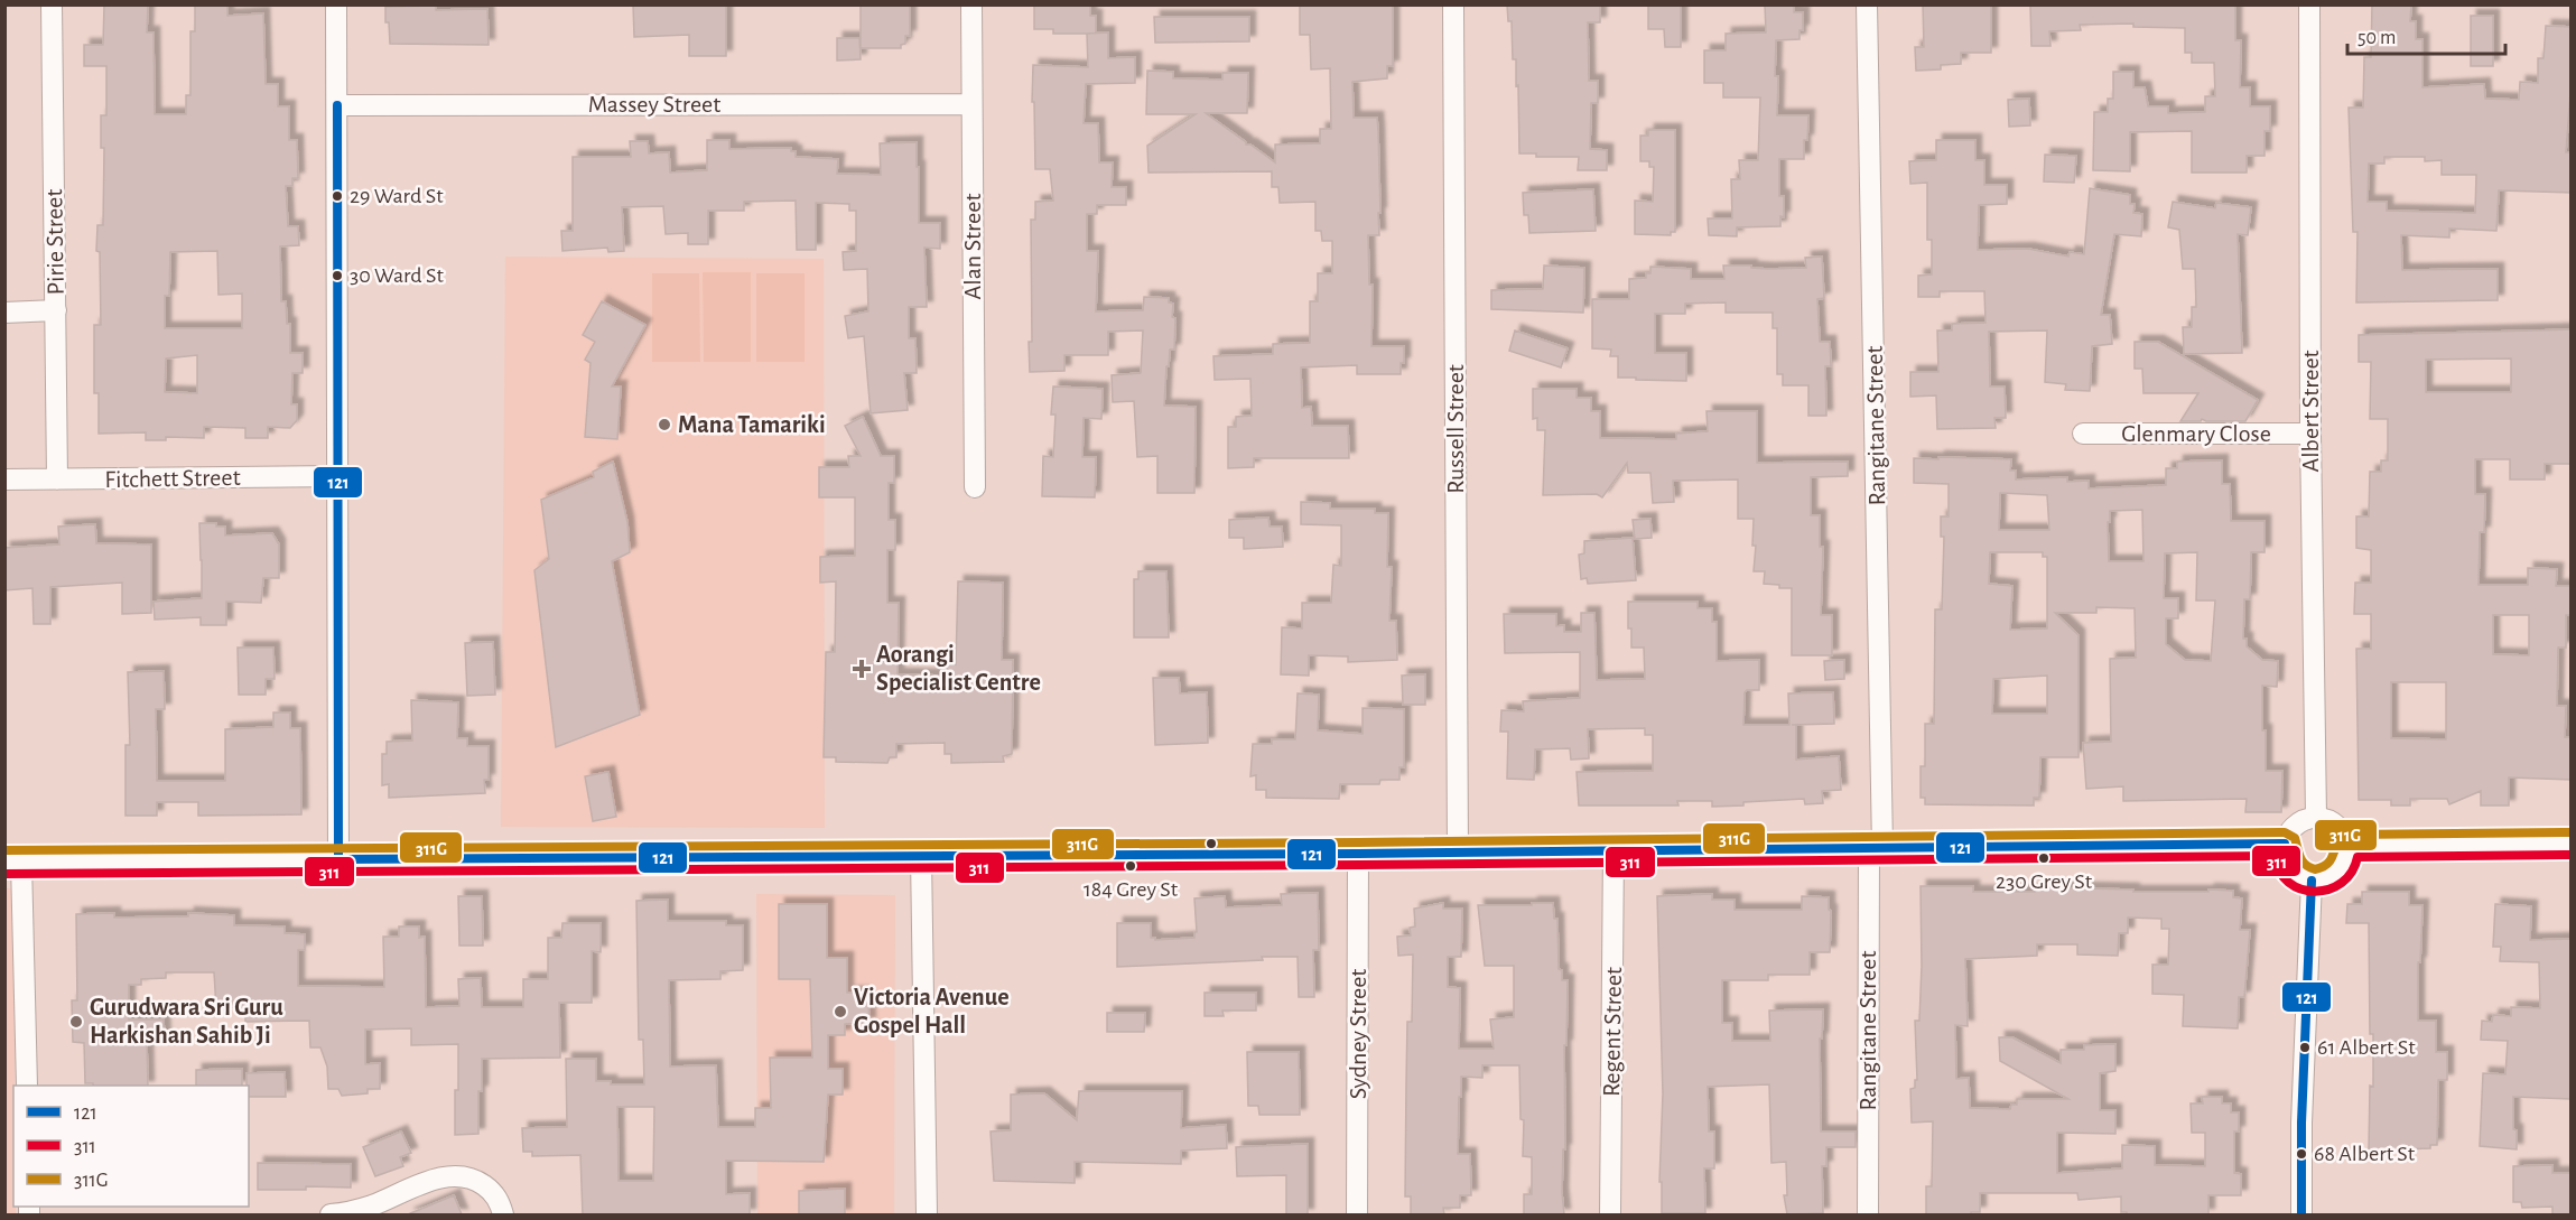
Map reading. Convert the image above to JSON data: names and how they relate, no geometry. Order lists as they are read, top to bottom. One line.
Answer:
{"streets":{"street":["Massey Street","Pirie Street","Alan Street","Albert Street","Rangitane Street","Russell Street","Glenmary Close","Fitchett Street","Regent Street","Sydney Street"]},"crossings":[["Massey Street","Alan Street"],["Pirie Street","Fitchett Street"],["Albert Street","Glenmary Close"]],"places":{"other":["29 Ward St","30 Ward St","Mana Tamariki","230 Grey St","184 Grey St","Victoria Avenue Gospel Hall","Gurudwara Sri Guru Harkishan Sahib Ji","61 Albert St","68 Albert St"],"health":["Aorangi Specialist Centre"]},"lines":["transit line 121","transit line 311G","transit line 311"],"legend":["121","311","311G"],"scale_bar":"50 m"}
